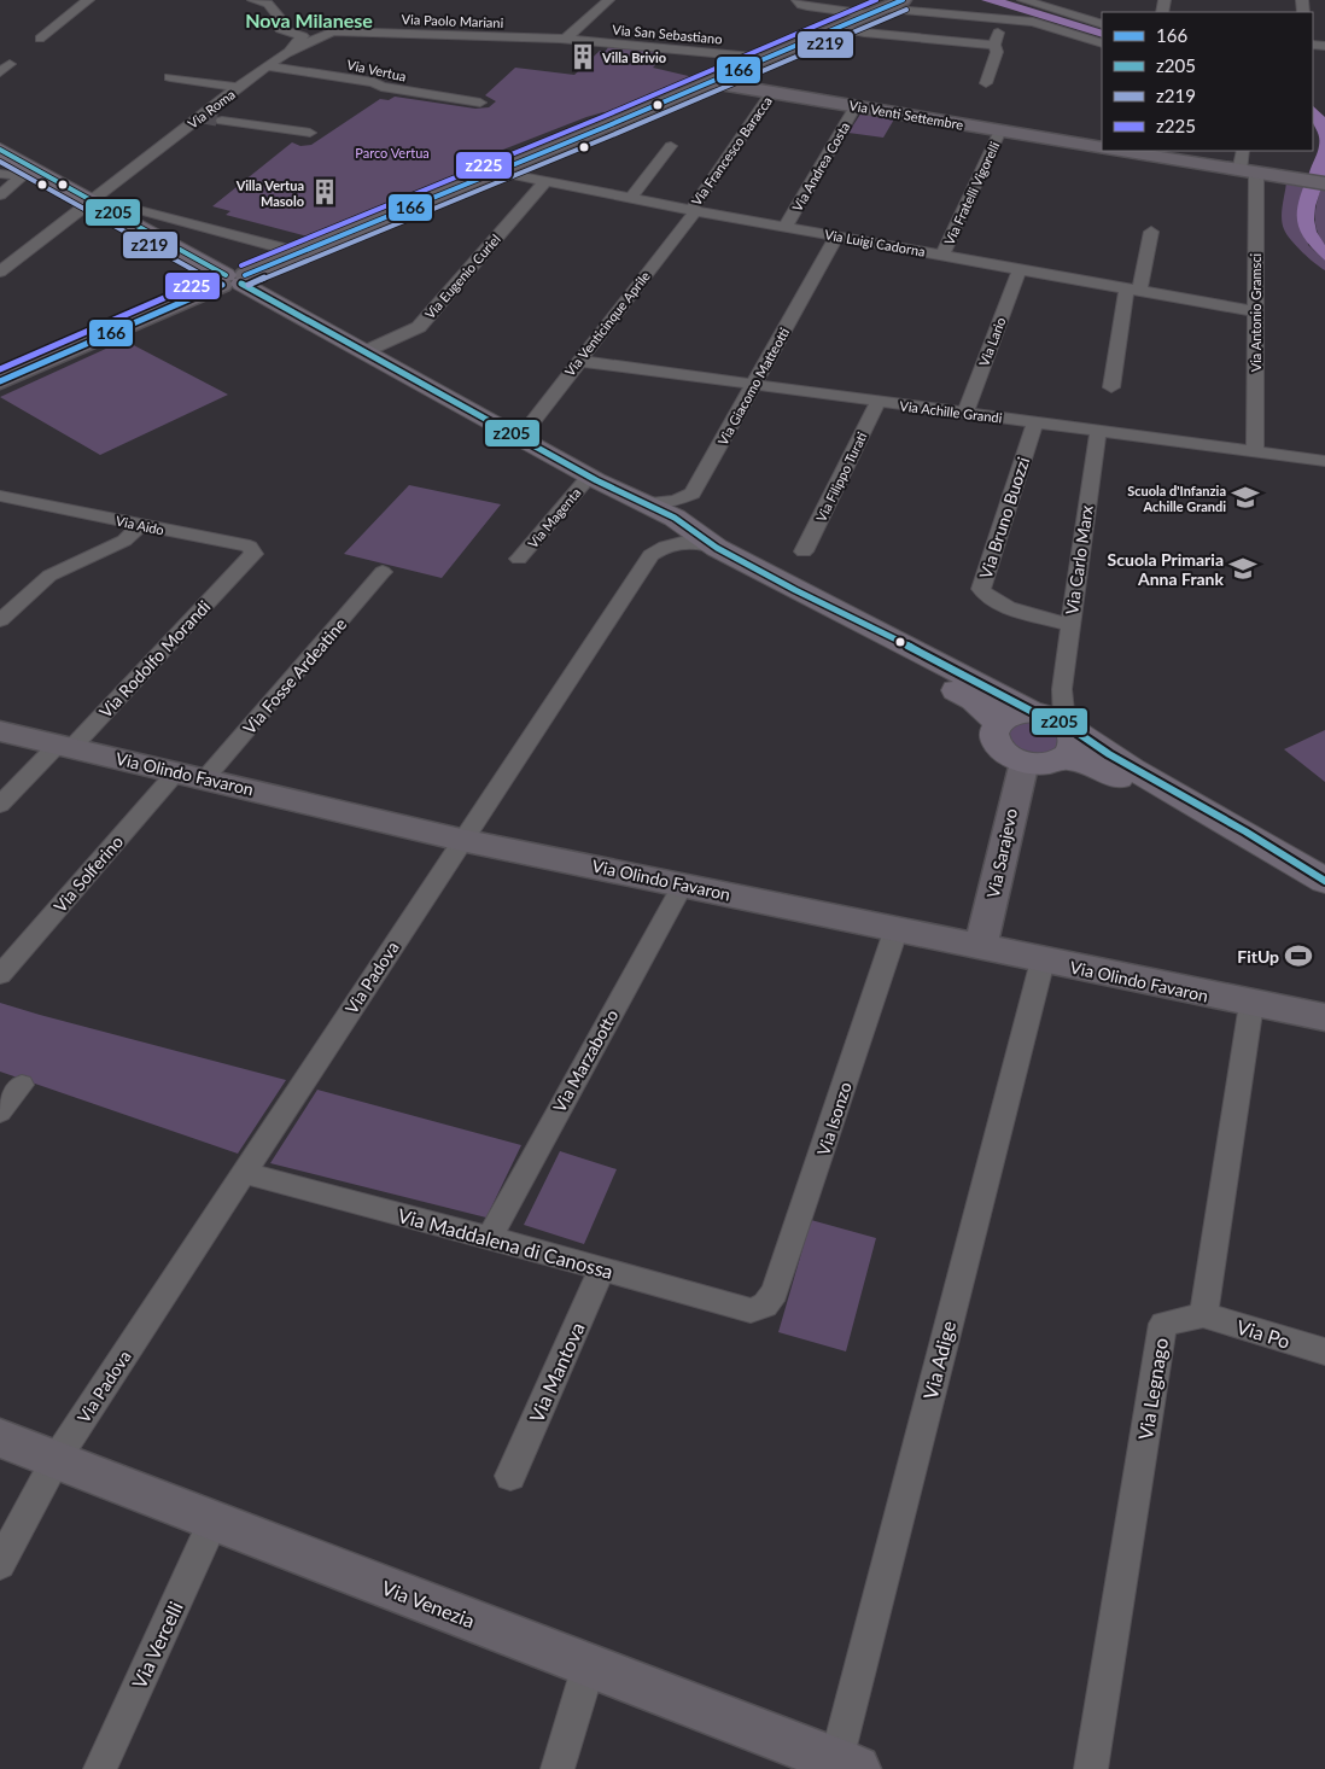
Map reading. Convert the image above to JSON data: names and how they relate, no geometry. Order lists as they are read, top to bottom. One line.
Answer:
{"streets":{"street":["Via Paolo Mariani","Via San Sebastiano","Via Vertua","Via Roma","Via Venti Settembre","Via Francesco Baracca","Via Andrea Costa","Via Fratelli Vigorelli","Via Luigi Cadorna","Via Eugenio Curiel","Via Antonio Gramsci","Via Venticinque Aprile","Via Lario","Via Giacomo Matteotti","Via Achille Grandi","Via Filippo Turati","Via Magenta","Via Bruno Buozzi","Via Aido","Via Carlo Marx","Via Rodolfo Morandi","Via Fosse Ardeatine","Via Olindo Favaron","Via Sarajevo","Via Solferino","Via Padova","Via Marzabotto","Via Isonzo","Via Maddalena di Canossa","Via Po","Via Adige","Via Mantova","Via Legnago","Via Venezia","Via Vercelli"]},"crossings":[["Via Paolo Mariani","Via San Sebastiano"],["Via Paolo Mariani","Via Roma"],["Via Vertua","Via Roma"],["Via Venti Settembre","Via Francesco Baracca"],["Via Venti Settembre","Via Andrea Costa"],["Via Venti Settembre","Via Fratelli Vigorelli"],["Via Francesco Baracca","Via Luigi Cadorna"],["Via Francesco Baracca","Via Venticinque Aprile"],["Via Andrea Costa","Via Luigi Cadorna"],["Via Fratelli Vigorelli","Via Luigi Cadorna"],["Via Luigi Cadorna","Via Eugenio Curiel"],["Via Luigi Cadorna","Via Antonio Gramsci"],["Via Luigi Cadorna","Via Venticinque Aprile"],["Via Luigi Cadorna","Via Lario"],["Via Luigi Cadorna","Via Giacomo Matteotti"],["Via Antonio Gramsci","Via Achille Grandi"],["Via Venticinque Aprile","Via Achille Grandi"],["Via Lario","Via Achille Grandi"],["Via Giacomo Matteotti","Via Achille Grandi"],["Via Achille Grandi","Via Filippo Turati"],["Via Achille Grandi","Via Bruno Buozzi"],["Via Achille Grandi","Via Carlo Marx"],["Via Bruno Buozzi","Via Carlo Marx"],["Via Aido","Via Rodolfo Morandi"],["Via Carlo Marx","Via Sarajevo"],["Via Rodolfo Morandi","Via Olindo Favaron"],["Via Fosse Ardeatine","Via Olindo Favaron"],["Via Olindo Favaron","Via Sarajevo"],["Via Olindo Favaron","Via Solferino"],["Via Olindo Favaron","Via Padova"],["Via Olindo Favaron","Via Marzabotto"],["Via Olindo Favaron","Via Isonzo"],["Via Olindo Favaron","Via Adige"],["Via Padova","Via Maddalena di Canossa"],["Via Padova","Via Venezia"],["Via Marzabotto","Via Maddalena di Canossa"],["Via Isonzo","Via Maddalena di Canossa"],["Via Maddalena di Canossa","Via Mantova"],["Via Po","Via Legnago"],["Via Adige","Via Venezia"],["Via Venezia","Via Vercelli"]],"districts":["Nova Milanese"],"parks":["Parco Vertua"],"places":{"building":["Villa Brivio","Villa Vertua Masolo"],"school or university":["Scuola d'Infanzia Achille Grandi","Scuola Primaria Anna Frank"],"sports":["FitUp"]},"lines":["transit line 166","transit line z225","transit line z219","transit line z205"],"legend":["166","z205","z219","z225"]}
